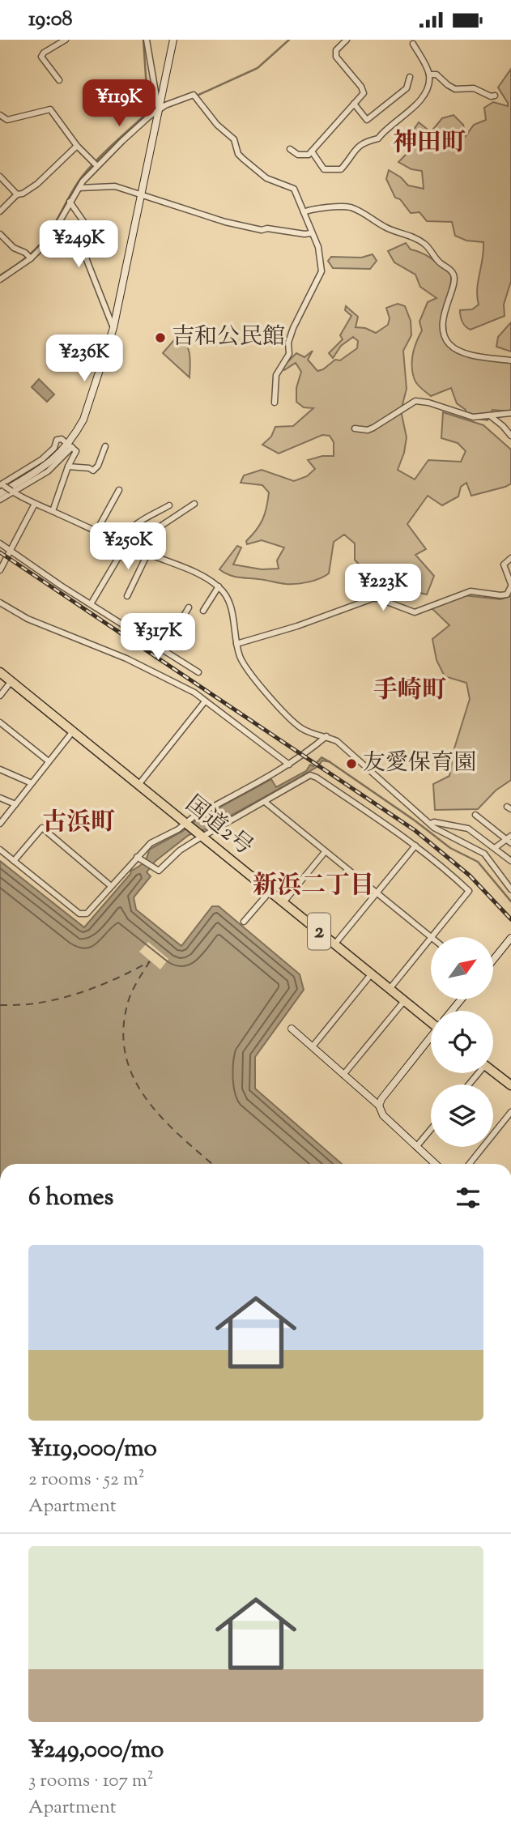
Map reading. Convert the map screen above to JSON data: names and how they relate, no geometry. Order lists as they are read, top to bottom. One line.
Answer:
{"streets":{"highway":["国道2号","2"]},"districts":["神田町","手崎町","古浜町","新浜二丁目"],"places":["吉和公民館","友愛保育園"],"north":"top right","page":{"status":"19:08","price":["¥119K","¥249K","¥236K","¥250K","¥223K","¥317K"],"heading":"6 homes","list":[{"name":"¥119,000/mo","note":"2 rooms · 52 m² · Apartment"},{"name":"¥249,000/mo","note":"3 rooms · 107 m² · Apartment"}]}}
